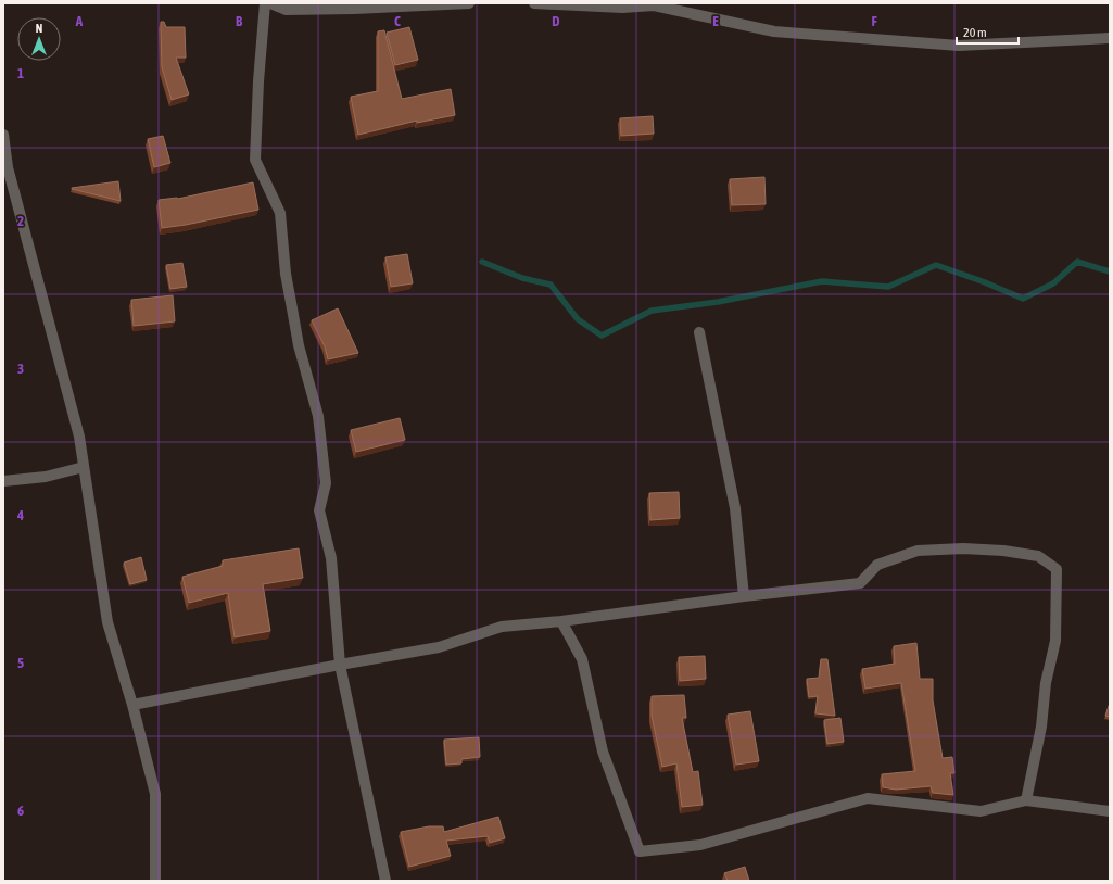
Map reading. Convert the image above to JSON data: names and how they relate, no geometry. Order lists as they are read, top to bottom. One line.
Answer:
{"scale_bar":"20 m","north":"top","grid":{"columns":["A","B","C","D","E","F"],"rows":["1","2","3","4","5","6"]}}
